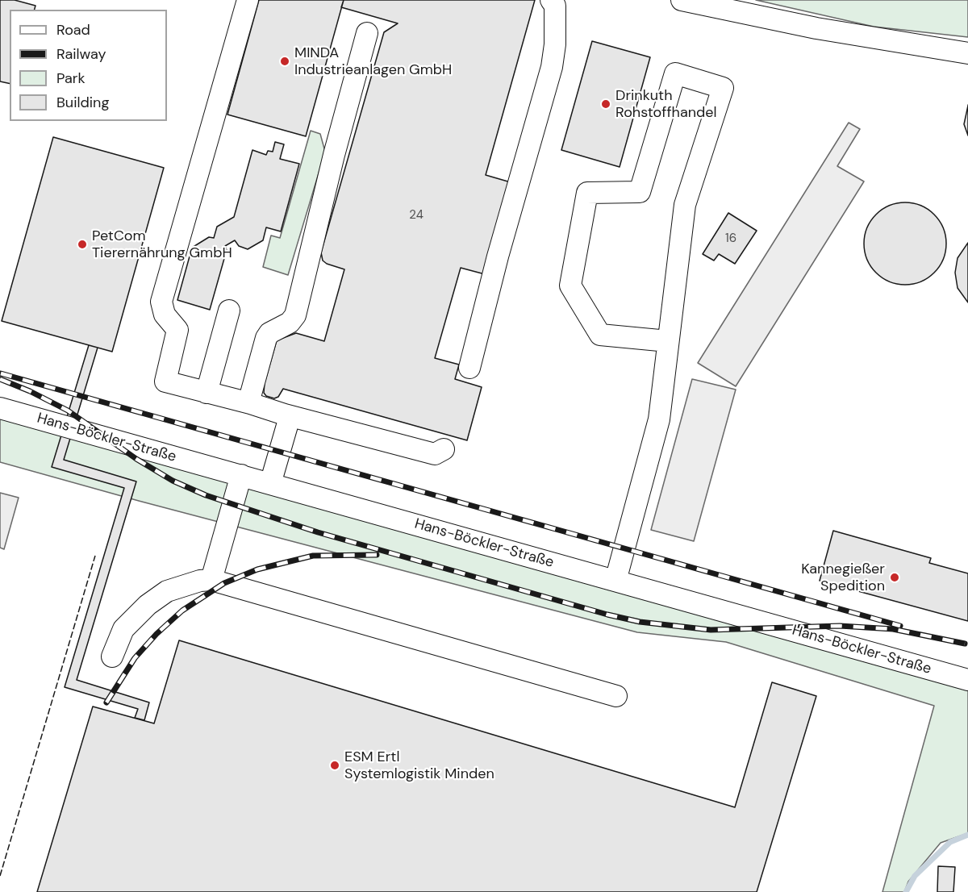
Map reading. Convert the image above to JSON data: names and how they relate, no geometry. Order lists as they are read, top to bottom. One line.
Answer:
{"streets":{"street":["Hans-Böckler-Straße"]},"places":["MINDA Industrieanlagen GmbH","Drinkuth Rohstoffhandel","PetCom Tierernährung GmbH","Kannegießer Spedition","ESM Ertl Systemlogistik Minden"],"house_numbers":["24","16"],"legend":["Road","Railway","Park","Building"]}
